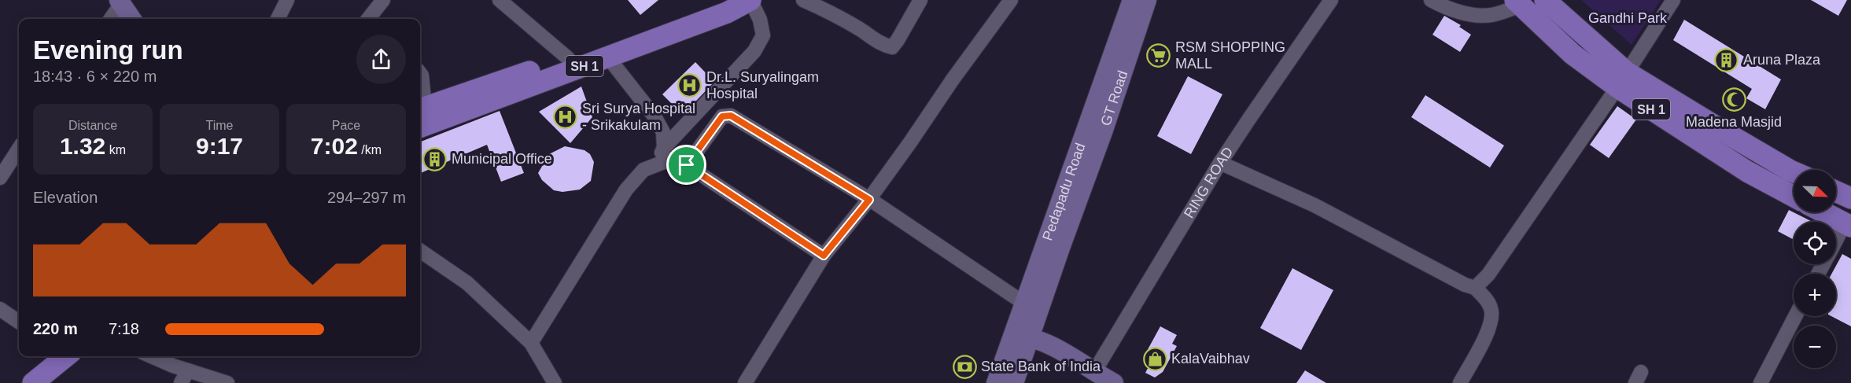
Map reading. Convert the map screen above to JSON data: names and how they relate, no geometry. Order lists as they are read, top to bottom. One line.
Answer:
{"streets":{"main road":["SH 1","GT Road","Pedapadu Road"],"street":["RING ROAD"]},"crossings":[["GT Road","Pedapadu Road"]],"parks":["Gandhi Park"],"places":{"supermarket":["RSM SHOPPING MALL"],"building":["Aruna Plaza","Municipal Office"],"hospital":["Dr.L. Suryalingam Hospital","Sri Surya Hospital - Srikakulam"],"mosque":["Madena Masjid"],"shop":["KalaVaibhav"],"bank":["State Bank of India"]},"north":"bottom right","page":{"heading":["Evening run","18:43 · 6 × 220 m"],"stats":[["Distance","1.32 km"],["Time","9:17"],["Pace","7:02 /km"]],"map_buttons":["+","−"],"chart":["Elevation","294–297 m"],"list":[{"name":"220 m","note":"7:18"}]}}
